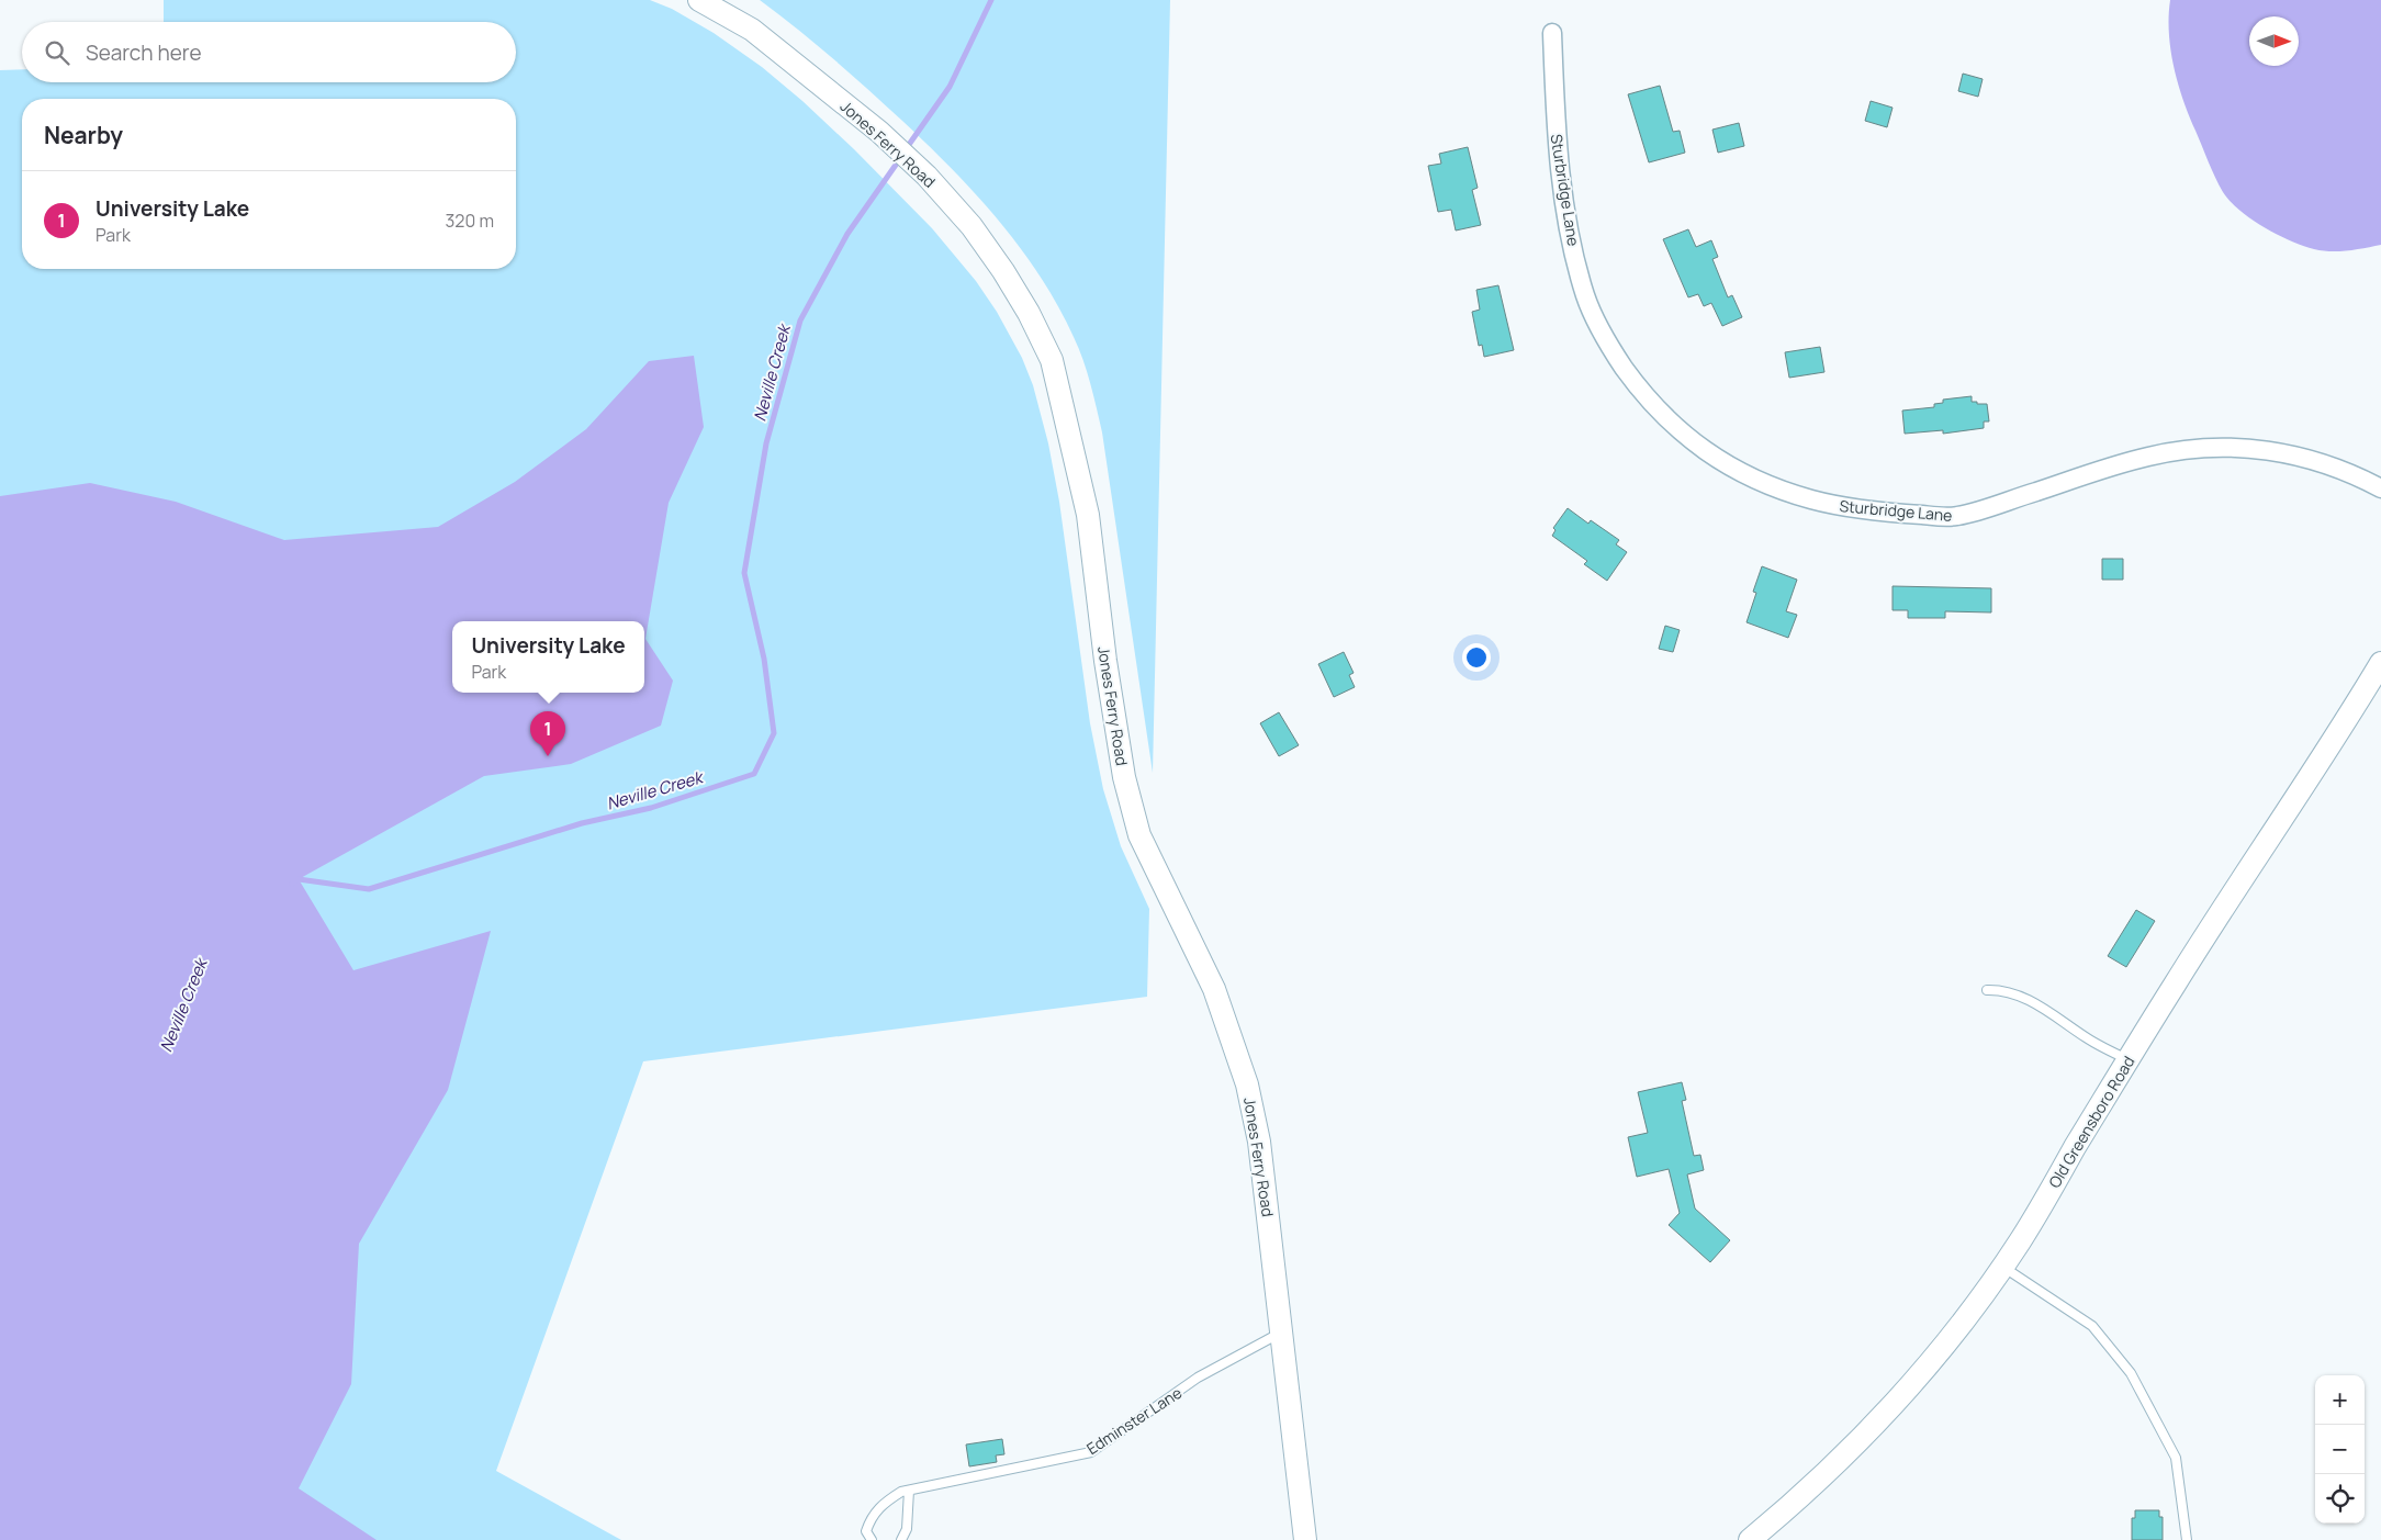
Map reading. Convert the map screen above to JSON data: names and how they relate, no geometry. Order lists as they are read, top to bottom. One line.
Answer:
{"streets":{"street":["Jones Ferry Road","Sturbridge Lane","Old Greensboro Road"],"lane":["Edminster Lane"]},"crossings":[["Jones Ferry Road","Edminster Lane"]],"water":["Neville Creek"],"north":"right","page":{"search":"Search here","heading":"Nearby","list":[{"mark":"1","name":"University Lake","note":"Park","value":"320 m"}],"popup":["University Lake","Park"],"pins":"1","map_buttons":["+","−"]}}
